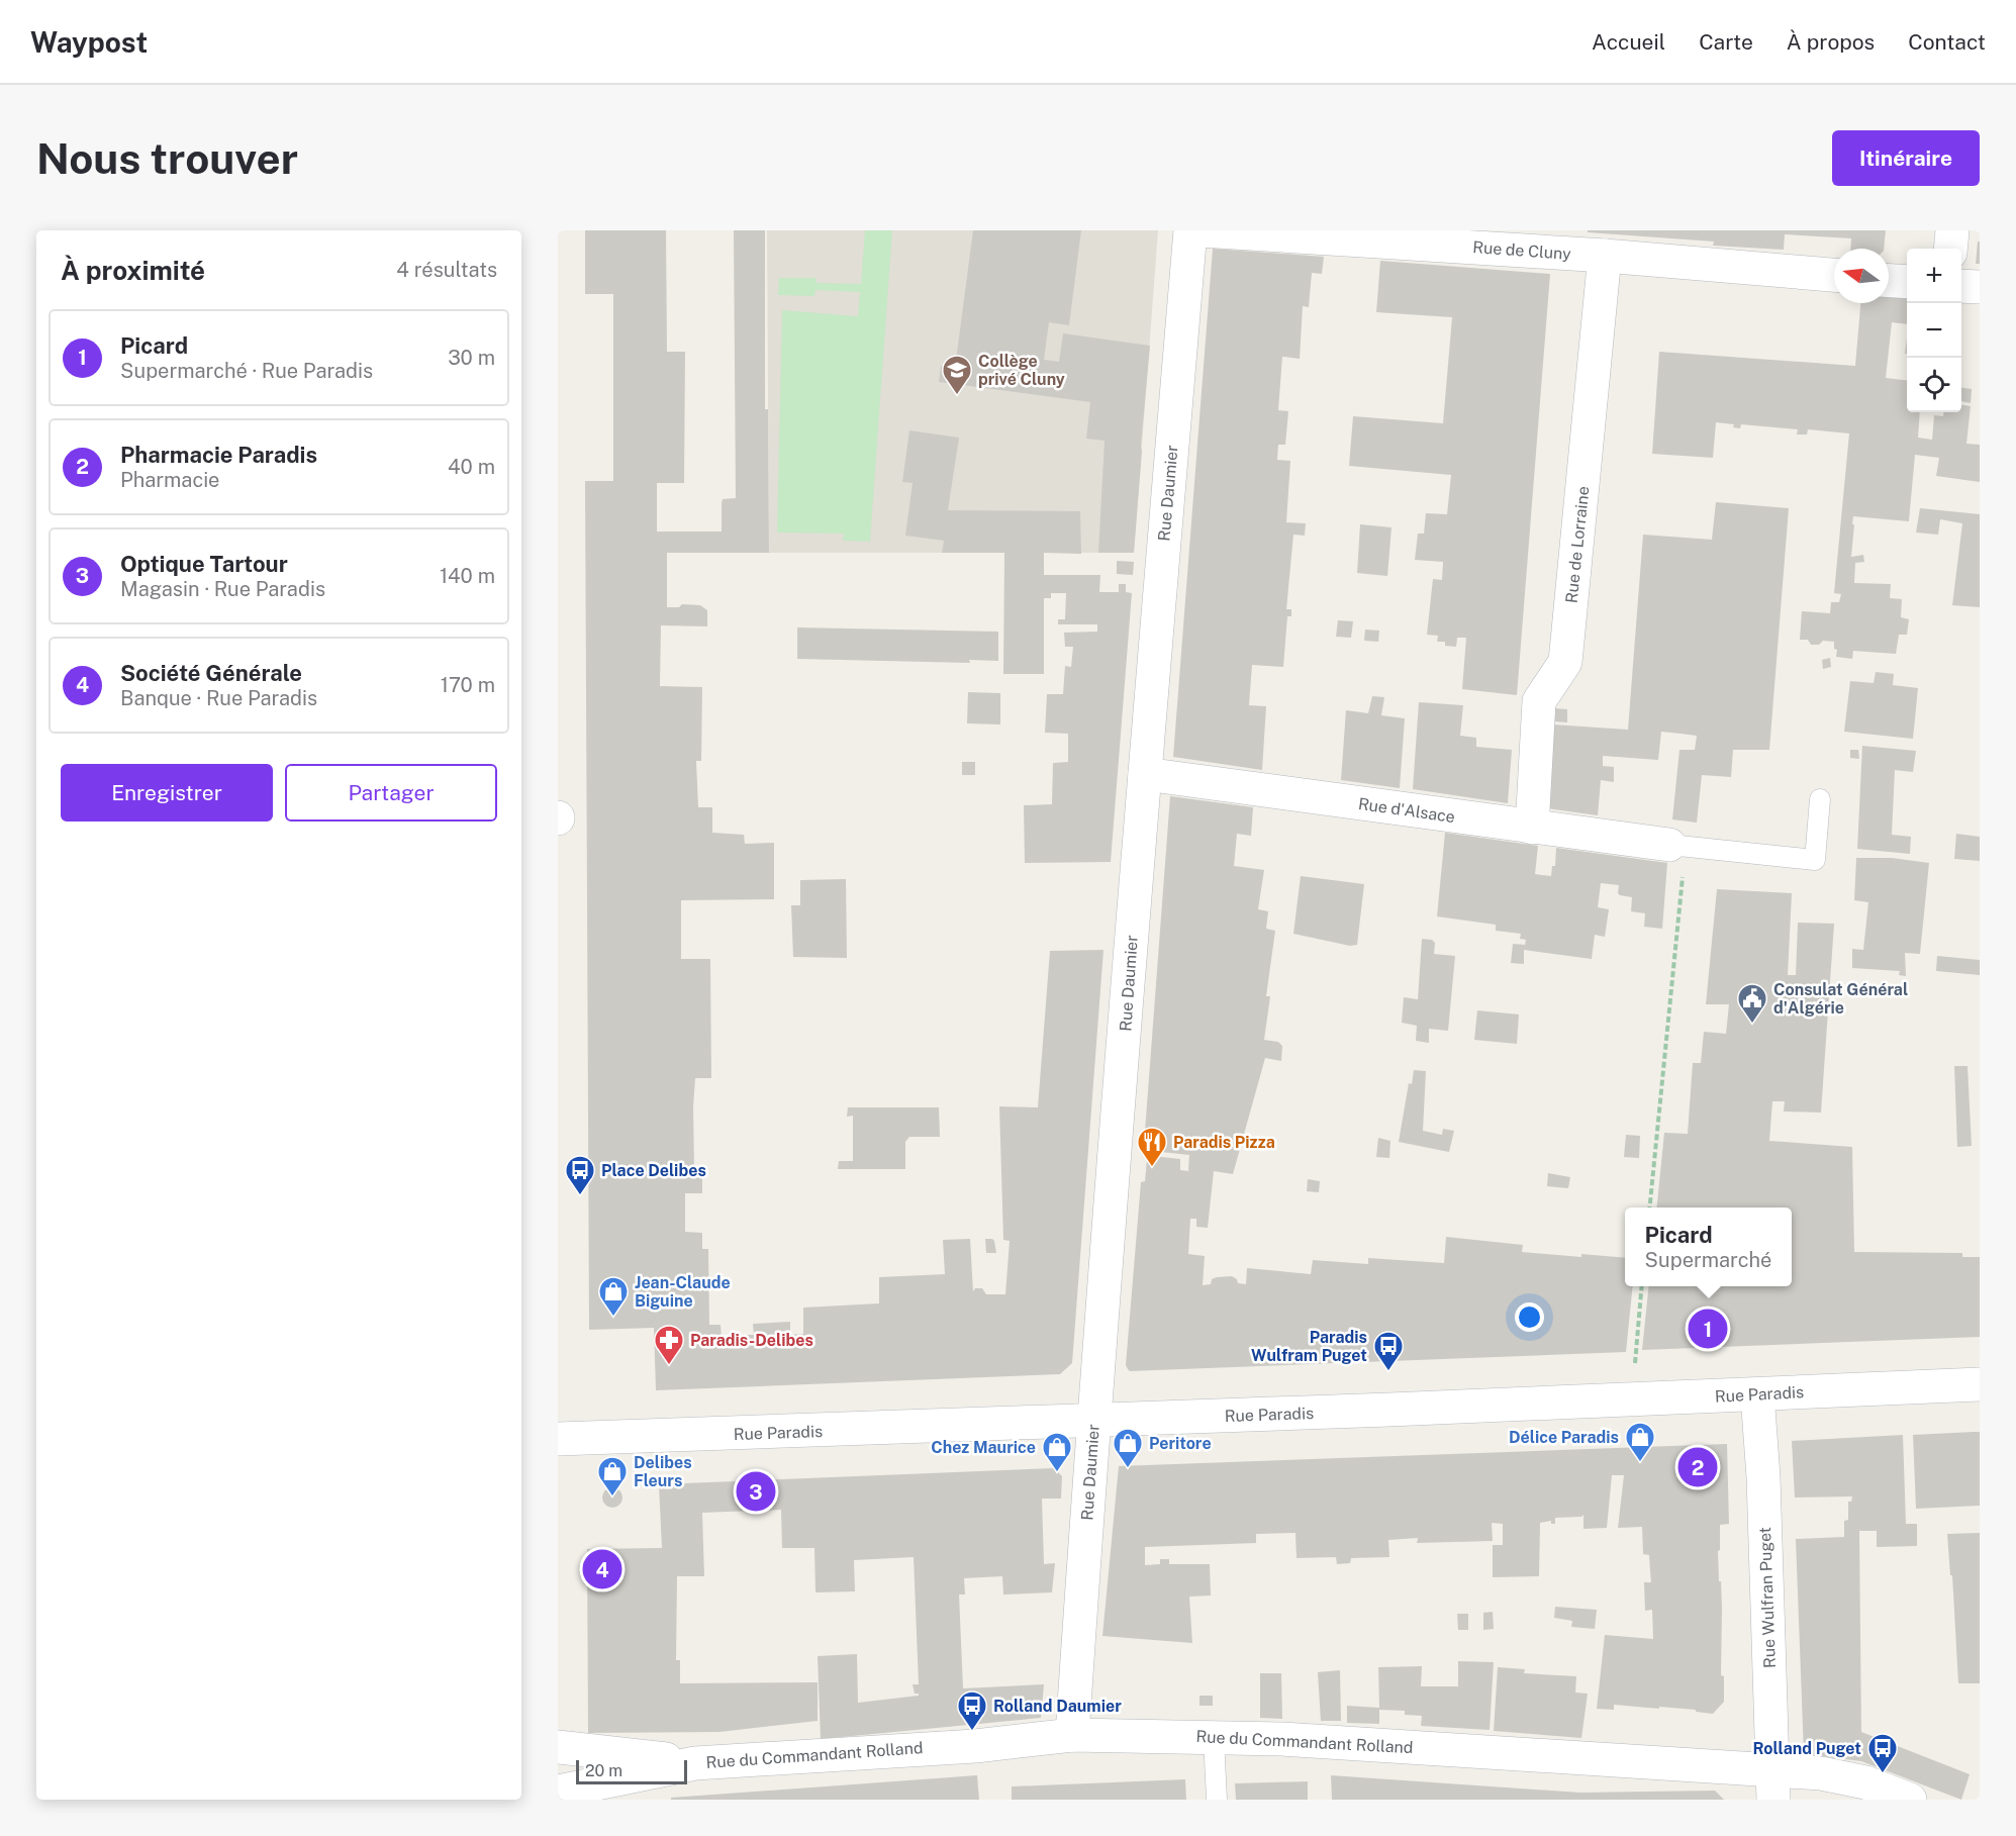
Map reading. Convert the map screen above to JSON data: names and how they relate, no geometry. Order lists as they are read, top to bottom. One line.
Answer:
{"streets":{"street":["Rue de Cluny","Rue Daumier","Rue de Lorraine","Rue d'Alsace","Rue Paradis","Rue Wulfran Puget","Rue du Commandant Rolland"]},"crossings":[["Rue de Cluny","Rue de Lorraine"],["Rue Daumier","Rue d'Alsace"],["Rue Daumier","Rue Paradis"],["Rue Daumier","Rue du Commandant Rolland"],["Rue de Lorraine","Rue d'Alsace"],["Rue Paradis","Rue Wulfran Puget"],["Rue Wulfran Puget","Rue du Commandant Rolland"]],"places":{"school or university":["Collège privé Cluny"],"public building":["Consulat Général d'Algérie"],"restaurant":["Paradis Pizza"],"bus stop":["Place Delibes","Paradis Wulfram Puget","Rolland Daumier","Rolland Puget"],"shop":["Jean-Claude Biguine","Délice Paradis","Peritore","Chez Maurice","Delibes Fleurs"],"pharmacy":["Paradis-Delibes"]},"scale_bar":"20 m","north":"left","page":{"header":"Waypost","nav":["Accueil","Carte","À propos","Contact"],"buttons":["Itinéraire",["Enregistrer","Partager"]],"title":"Nous trouver","heading":["À proximité","4 résultats"],"map_buttons":["+","−"],"list":[{"mark":"1","name":"Picard","note":"Supermarché · Rue Paradis","value":"30 m"},{"mark":"2","name":"Pharmacie Paradis","note":"Pharmacie","value":"40 m"},{"mark":"3","name":"Optique Tartour","note":"Magasin · Rue Paradis","value":"140 m"},{"mark":"4","name":"Société Générale","note":"Banque · Rue Paradis","value":"170 m"}],"popup":["Picard","Supermarché"],"pins":["1","2","3","4"],"scale":"20 m"}}
